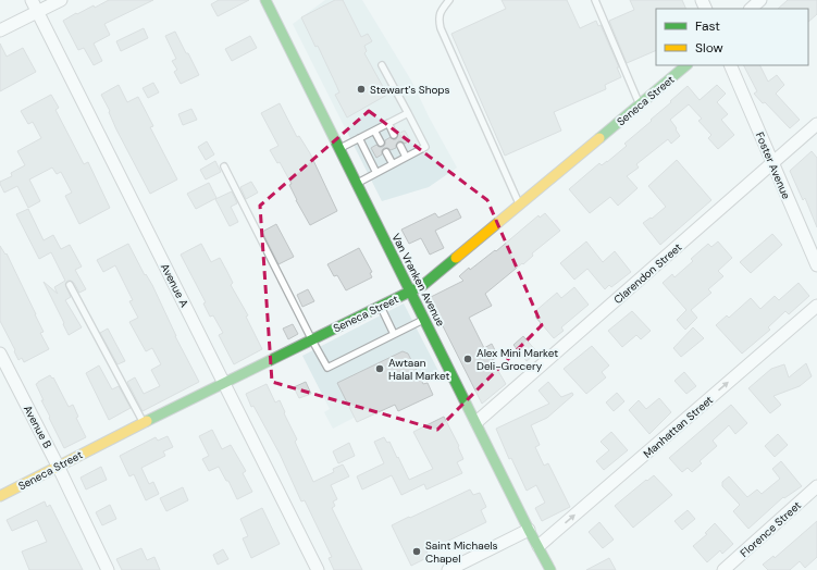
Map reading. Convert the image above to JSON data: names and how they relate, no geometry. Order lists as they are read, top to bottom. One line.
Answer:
{"streets":{"street":["Seneca Street","Foster Avenue","Clarendon Street","Van Vranken Avenue","Avenue A","Avenue B","Manhattan Street","Florence Street"]},"crossings":[["Seneca Street","Van Vranken Avenue"],["Seneca Street","Avenue A"],["Seneca Street","Avenue B"],["Foster Avenue","Clarendon Street"],["Clarendon Street","Van Vranken Avenue"],["Van Vranken Avenue","Manhattan Street"]],"one_way":["Manhattan Street"],"places":["Stewart's Shops","Alex Mini Market Deli-Grocery","Awtaan Halal Market","Saint Michaels Chapel"],"legend":["Fast","Slow"]}
